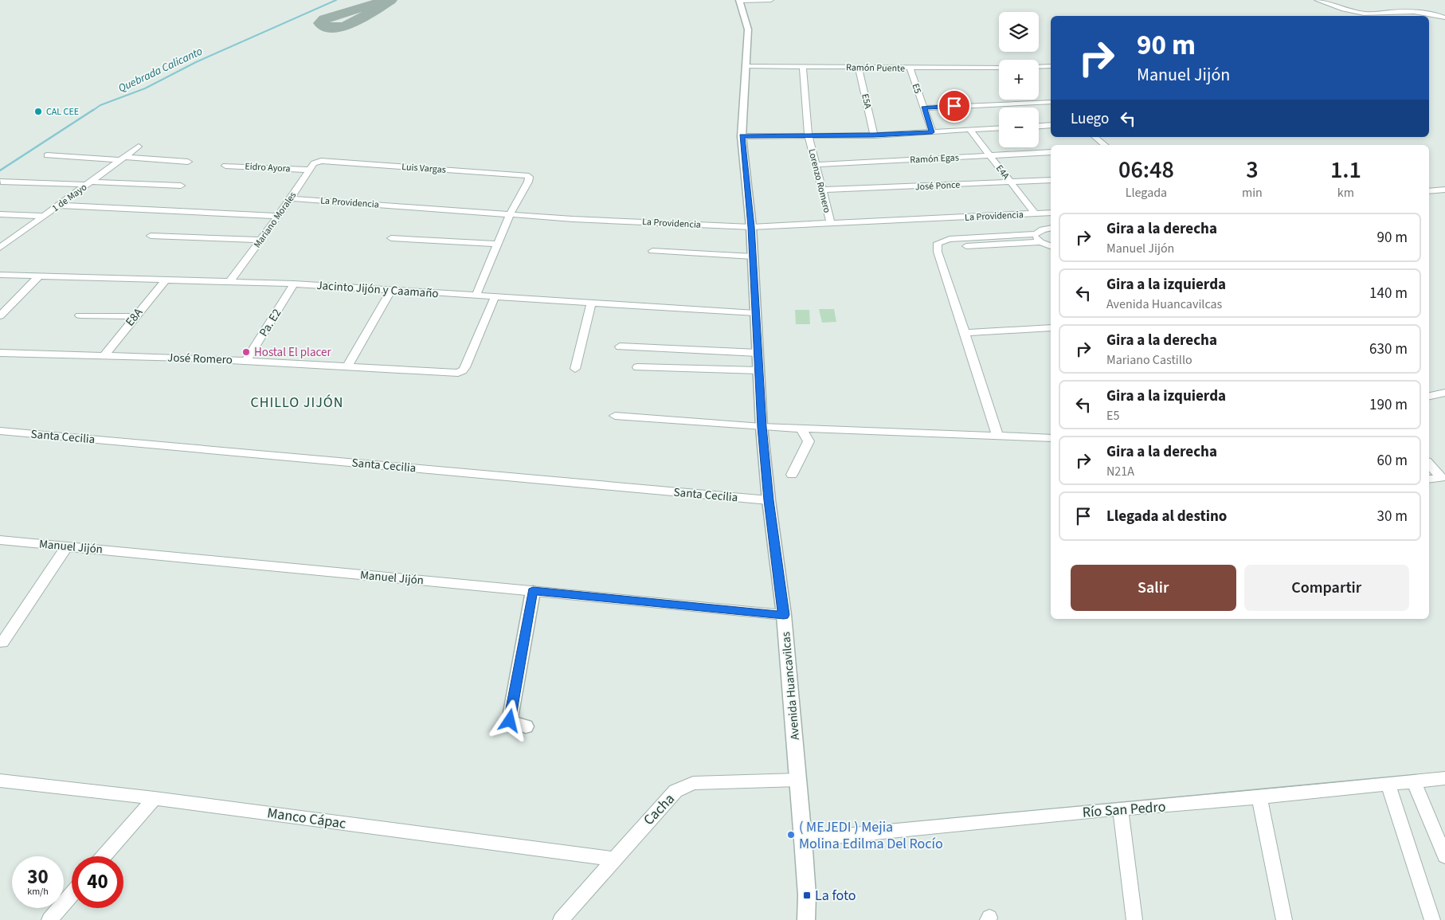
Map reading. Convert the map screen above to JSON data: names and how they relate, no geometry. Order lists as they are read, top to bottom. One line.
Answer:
{"streets":{"street":["Ramón Puente","E5","E5A","Ramón Egas","Eidro Ayora","Luis Vargas","E4A","Lorenzo Romero","José Ponce","1 de Mayo","La Providencia","Mariano Morales","Jacinto Jijón y Caamaño","E8A","Pa. E2","José Romero","Santa Cecilia","Manuel Jijón","Avenida Huancavilcas","Cacha","Río San Pedro","Manco Cápac"]},"crossings":[["Ramón Puente","E5"],["Ramón Puente","E5A"],["Ramón Puente","Lorenzo Romero"],["Ramón Puente","Avenida Huancavilcas"],["Ramón Egas","E4A"],["Ramón Egas","Lorenzo Romero"],["Eidro Ayora","Mariano Morales"],["Luis Vargas","La Providencia"],["Luis Vargas","Mariano Morales"],["E4A","José Ponce"],["E4A","La Providencia"],["Lorenzo Romero","José Ponce"],["Lorenzo Romero","La Providencia"],["La Providencia","Mariano Morales"],["La Providencia","Avenida Huancavilcas"],["Mariano Morales","Jacinto Jijón y Caamaño"],["Jacinto Jijón y Caamaño","E8A"],["Jacinto Jijón y Caamaño","Pa. E2"],["Jacinto Jijón y Caamaño","José Romero"],["Jacinto Jijón y Caamaño","Avenida Huancavilcas"],["E8A","José Romero"],["Pa. E2","José Romero"],["Santa Cecilia","Avenida Huancavilcas"],["Manuel Jijón","Avenida Huancavilcas"],["Avenida Huancavilcas","Cacha"],["Avenida Huancavilcas","Río San Pedro"],["Cacha","Manco Cápac"]],"districts":["CHILLO JIJÓN"],"water":["Quebrada Calicanto"],"places":{"other":["CAL CEE","Hostal El placer","( MEJEDI ) Mejia Molina Edilma Del Rocío"],"transit":["La foto"]},"page":{"map_buttons":["+","−"],"turn":["90 m","Manuel Jijón"],"then":"Luego","eta":["06:48","Llegada","3","min","1.1","km"],"list":[{"name":"Gira a la derecha","note":"Manuel Jijón","value":"90 m"},{"name":"Gira a la izquierda","note":"Avenida Huancavilcas","value":"140 m"},{"name":"Gira a la derecha","note":"Mariano Castillo","value":"630 m"},{"name":"Gira a la izquierda","note":"E5","value":"190 m"},{"name":"Gira a la derecha","note":"N21A","value":"60 m"},{"name":"Llegada al destino","value":"30 m"}],"buttons":["Salir","Compartir"],"speed":"30 km/h","limit":"40"}}
